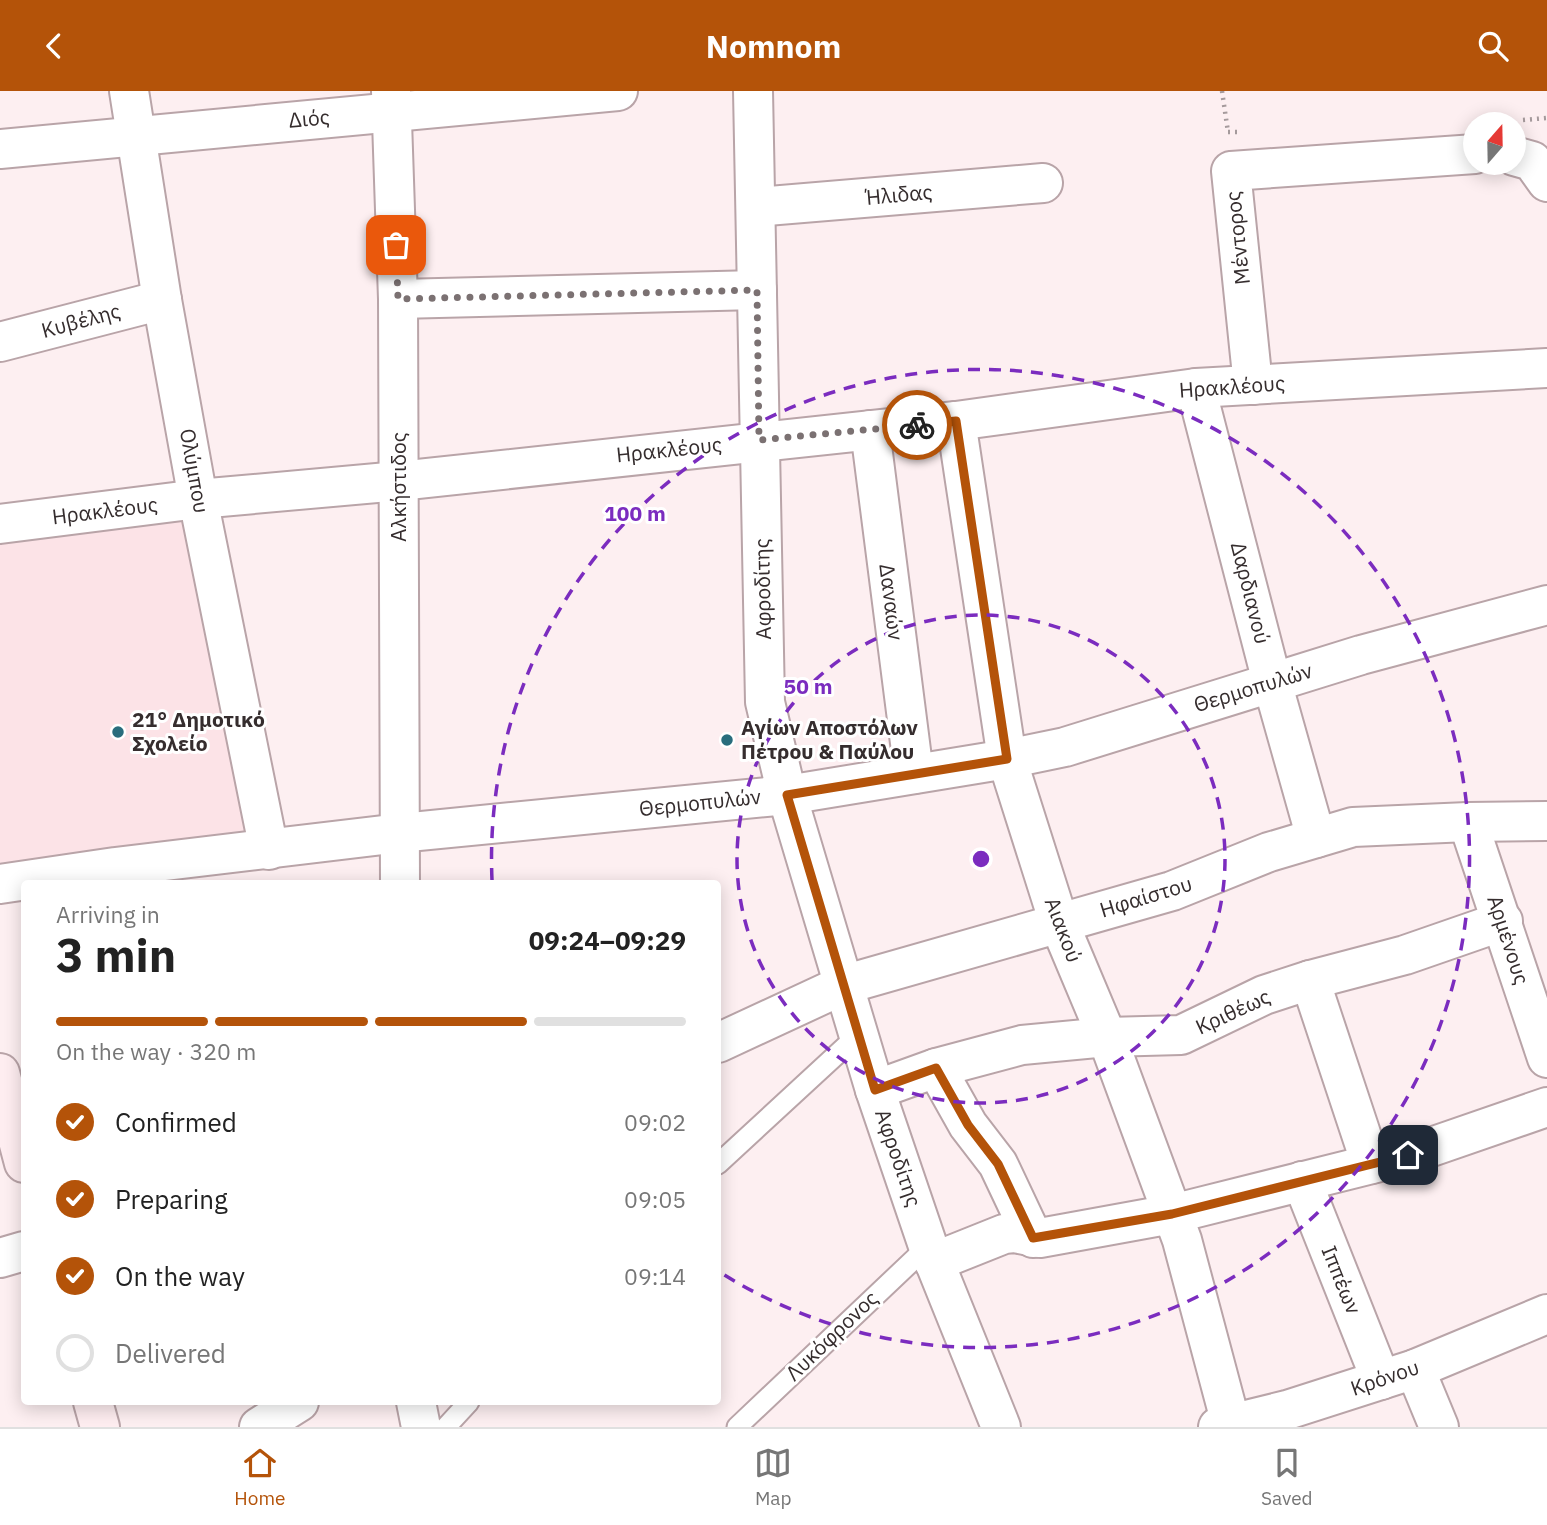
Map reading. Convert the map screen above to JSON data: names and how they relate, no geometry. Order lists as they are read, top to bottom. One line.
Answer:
{"streets":{"street":["Διός","Ήλιδας","Μέντορος","Κυβέλης","Ηρακλέους","Ολύμπου","Αλκήστιδος","Αφροδίτης","Δαρδιανού","Δαναών","Θερμοπυλών","Ηφαίστου","Αιακού","Αρμένους","Κριθέως","Ιππέων","Λυκόφρoνος","Κρόνου"]},"crossings":[["Διός","Ολύμπου"],["Διός","Αλκήστιδος"],["Ήλιδας","Αφροδίτης"],["Μέντορος","Ηρακλέους"],["Κυβέλης","Ολύμπου"],["Ηρακλέους","Ολύμπου"],["Ηρακλέους","Αλκήστιδος"],["Ηρακλέους","Αφροδίτης"],["Ηρακλέους","Δαρδιανού"],["Ηρακλέους","Δαναών"],["Ηρακλέους","Αιακού"],["Ολύμπου","Θερμοπυλών"],["Αλκήστιδος","Θερμοπυλών"],["Αφροδίτης","Θερμοπυλών"],["Αφροδίτης","Ηφαίστου"],["Αφροδίτης","Κριθέως"],["Αφροδίτης","Λυκόφρoνος"],["Δαρδιανού","Θερμοπυλών"],["Δαρδιανού","Ηφαίστου"],["Δαναών","Θερμοπυλών"],["Θερμοπυλών","Αιακού"],["Ηφαίστου","Αιακού"],["Ηφαίστου","Αρμένους"],["Αιακού","Κριθέως"],["Αιακού","Λυκόφρoνος"],["Αιακού","Κρόνου"],["Αρμένους","Κριθέως"],["Ιππέων","Λυκόφρoνος"],["Ιππέων","Κρόνου"]],"places":["21° Δημοτικό Σχολείο","Αγίων Αποστόλων Πέτρου & Παύλου"],"north":"top","page":{"header":"Nomnom","heading":["3 min","Arriving in","09:24–09:29"],"bar":"On the way · 320 m","list":[["Confirmed","09:02"],["Preparing","09:05"],["On the way","09:14"],"Delivered"],"tabs":["Home","Map","Saved"]},"rings":["100 m","50 m"]}
